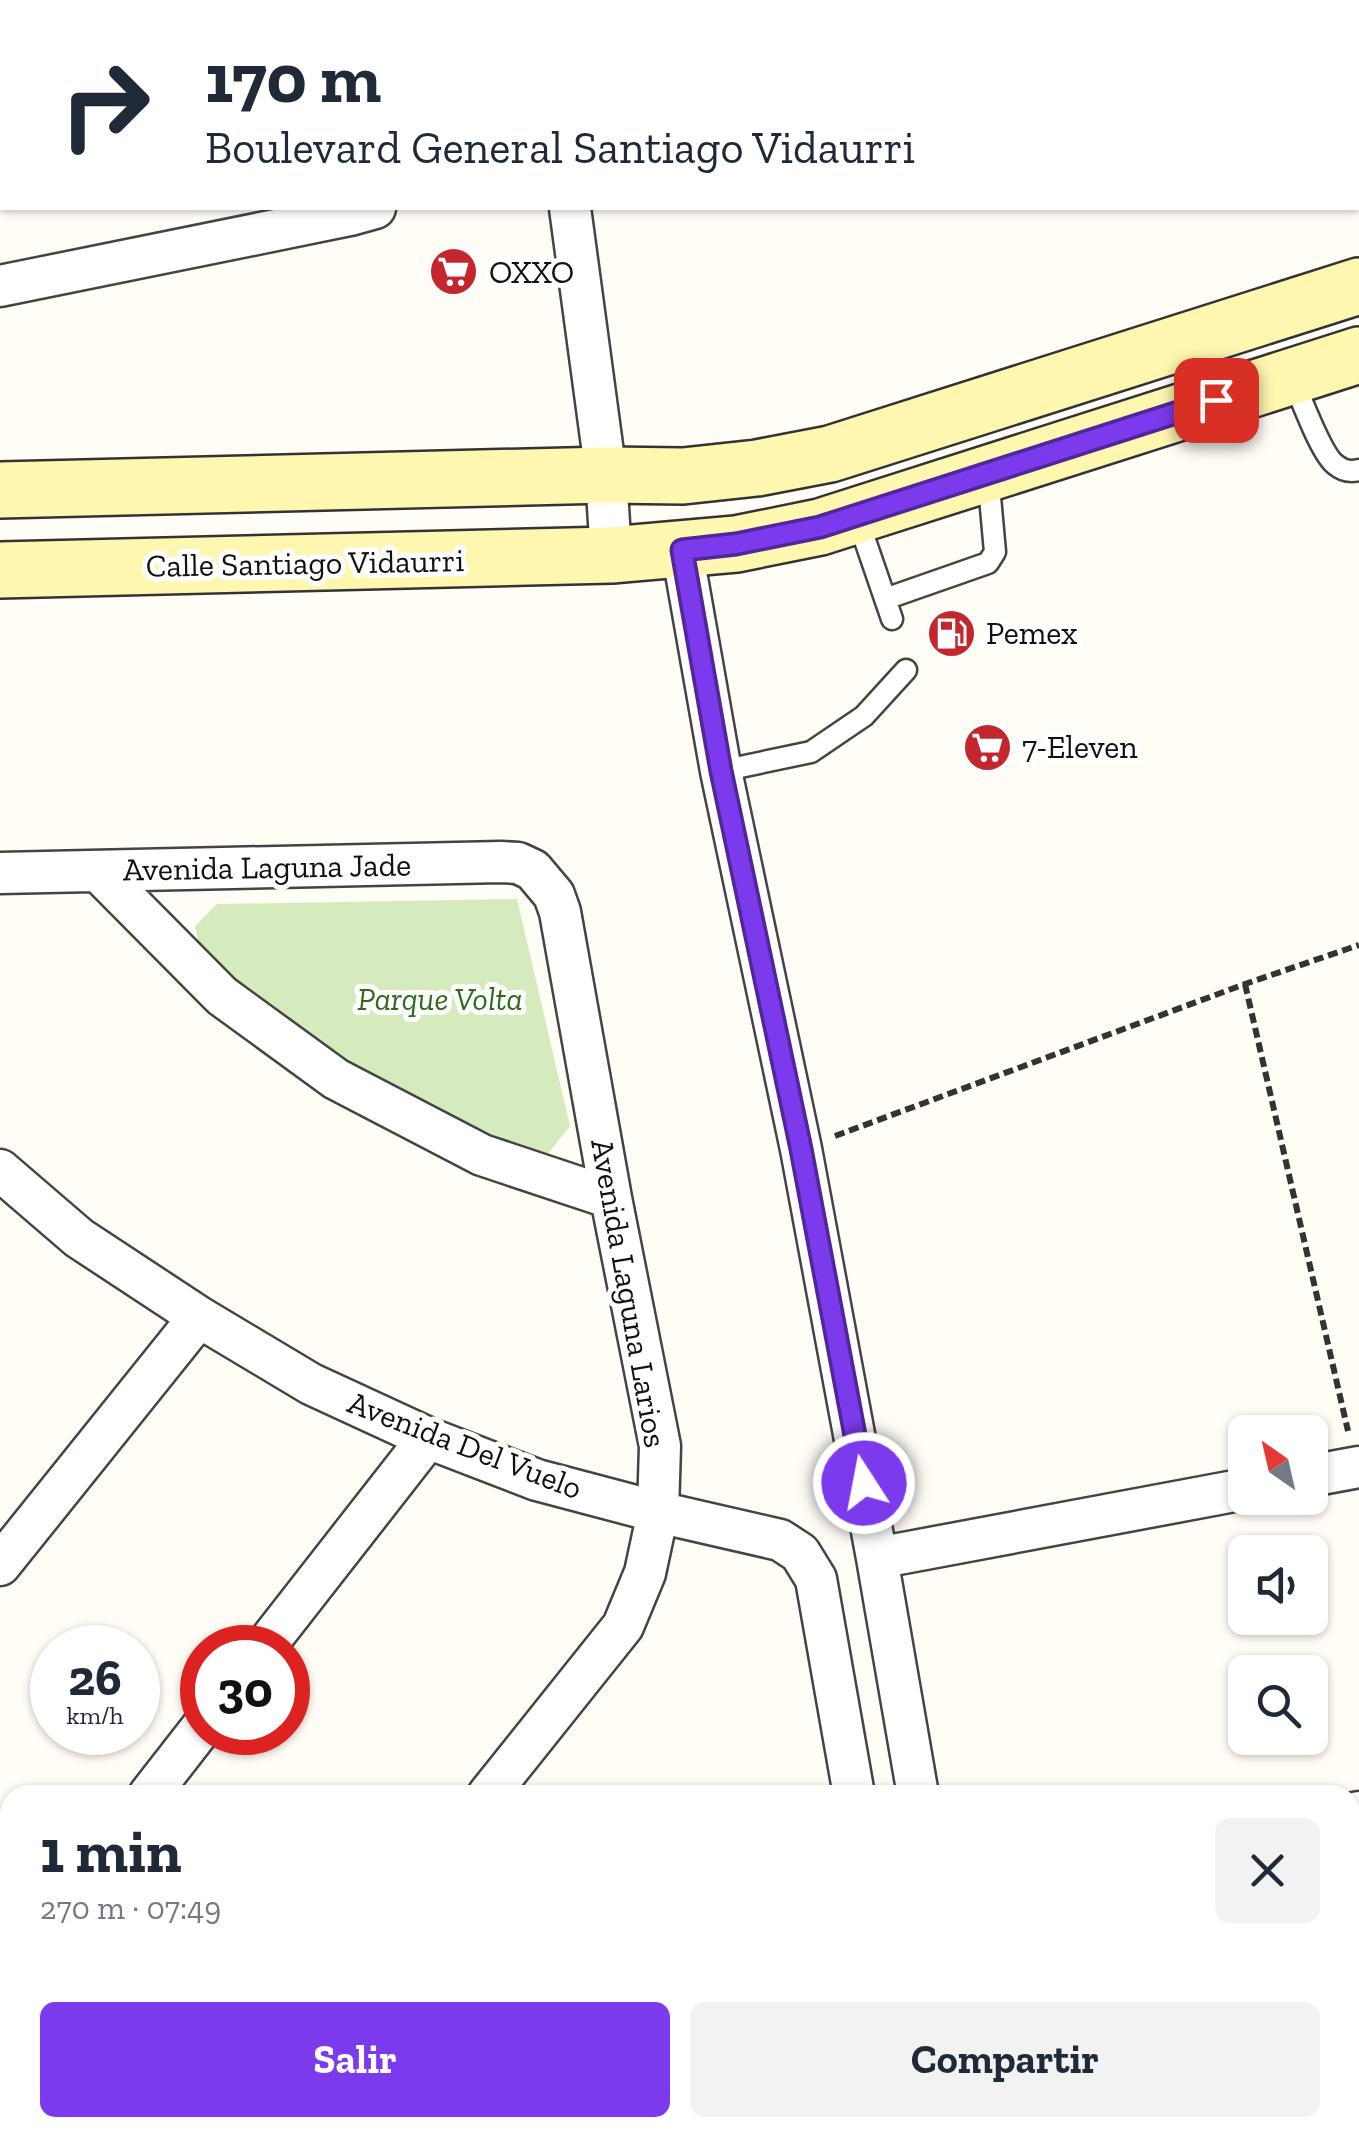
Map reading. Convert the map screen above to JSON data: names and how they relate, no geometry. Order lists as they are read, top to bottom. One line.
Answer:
{"streets":{"main road":["Calle Santiago Vidaurri"],"street":["Avenida Laguna Jade","Avenida Laguna Larios","Avenida Del Vuelo"]},"crossings":[["Avenida Laguna Jade","Avenida Laguna Larios"],["Avenida Laguna Larios","Avenida Del Vuelo"]],"parks":["Parque Volta"],"places":{"supermarket":["OXXO","7-Eleven"],"fuel station":["Pemex"]},"north":"top left","page":{"turn":["170 m","Boulevard General Santiago Vidaurri"],"speed":"26 km/h","limit":"30","heading":["1 min","270 m · 07:49"],"buttons":["Salir","Compartir"]}}
